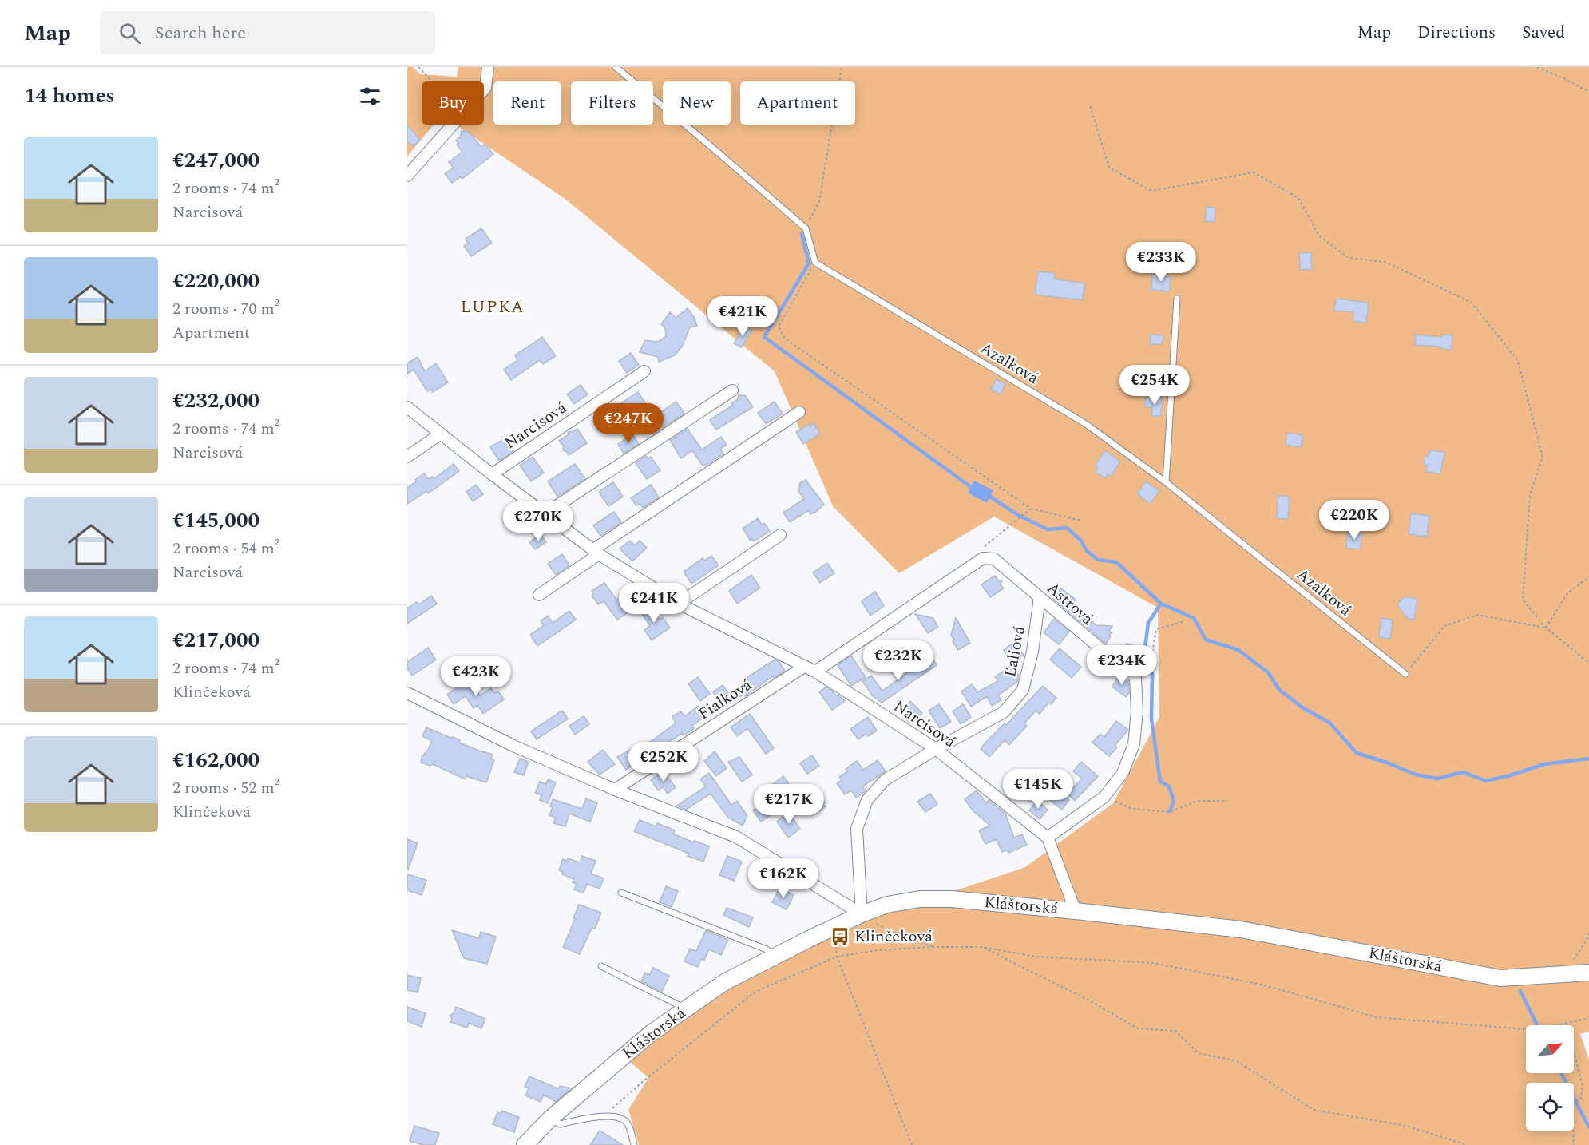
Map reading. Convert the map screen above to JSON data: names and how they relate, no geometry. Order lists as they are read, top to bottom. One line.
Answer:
{"streets":{"street":["Narcisová","Astrová","Ľaliová","Fialková","Kláštorská"],"lane":["Azalková"]},"crossings":[["Narcisová","Astrová"],["Narcisová","Ľaliová"],["Narcisová","Fialková"],["Astrová","Ľaliová"],["Ľaliová","Kláštorská"]],"districts":["LUPKA"],"places":{"bus stop":["Klinčeková"]},"north":"top right","page":{"header":"Map","search":"Search here","nav":["Map","Directions","Saved"],"heading":"14 homes","chip":["Buy","Rent","Filters","New","Apartment"],"list":[{"name":"€247,000","note":"2 rooms · 74 m² · Narcisová"},{"name":"€220,000","note":"2 rooms · 70 m² · Apartment"},{"name":"€232,000","note":"2 rooms · 74 m² · Narcisová"},{"name":"€145,000","note":"2 rooms · 54 m² · Narcisová"},{"name":"€217,000","note":"2 rooms · 74 m² · Klinčeková"},{"name":"€162,000","note":"2 rooms · 52 m² · Klinčeková"}],"price":["€233K","€421K","€254K","€247K","€220K","€270K","€241K","€232K","€234K","€423K","€252K","€145K","€217K","€162K"]}}
